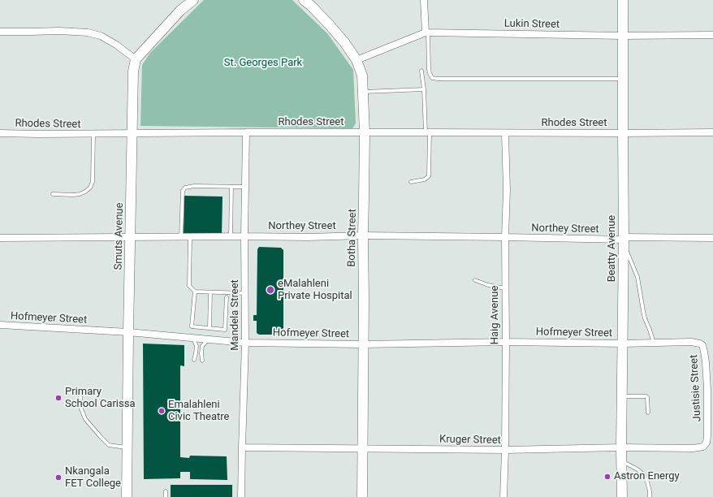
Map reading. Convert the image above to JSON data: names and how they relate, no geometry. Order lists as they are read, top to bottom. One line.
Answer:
{"streets":{"main road":["Smuts Avenue","Botha Street","Beatty Avenue"],"street":["Lukin Street","Rhodes Street","Northey Street","Mandela Street","Haig Avenue","Hofmeyer Street","Justisie Street","Kruger Street"]},"crossings":[["Lukin Street","Botha Street"],["Lukin Street","Beatty Avenue"],["Rhodes Street","Smuts Avenue"],["Rhodes Street","Botha Street"],["Rhodes Street","Beatty Avenue"],["Rhodes Street","Mandela Street"],["Rhodes Street","Haig Avenue"],["Northey Street","Smuts Avenue"],["Northey Street","Botha Street"],["Northey Street","Beatty Avenue"],["Northey Street","Mandela Street"],["Northey Street","Haig Avenue"],["Smuts Avenue","Hofmeyer Street"],["Botha Street","Hofmeyer Street"],["Botha Street","Kruger Street"],["Beatty Avenue","Hofmeyer Street"],["Beatty Avenue","Justisie Street"],["Beatty Avenue","Kruger Street"],["Mandela Street","Hofmeyer Street"],["Mandela Street","Kruger Street"],["Haig Avenue","Hofmeyer Street"],["Haig Avenue","Kruger Street"],["Hofmeyer Street","Justisie Street"],["Justisie Street","Kruger Street"]],"parks":["St. Georges Park"],"places":["eMalahleni Private Hospital","Primary School Carissa","Emalahleni Civic Theatre","Astron Energy","Nkangala FET College"]}
